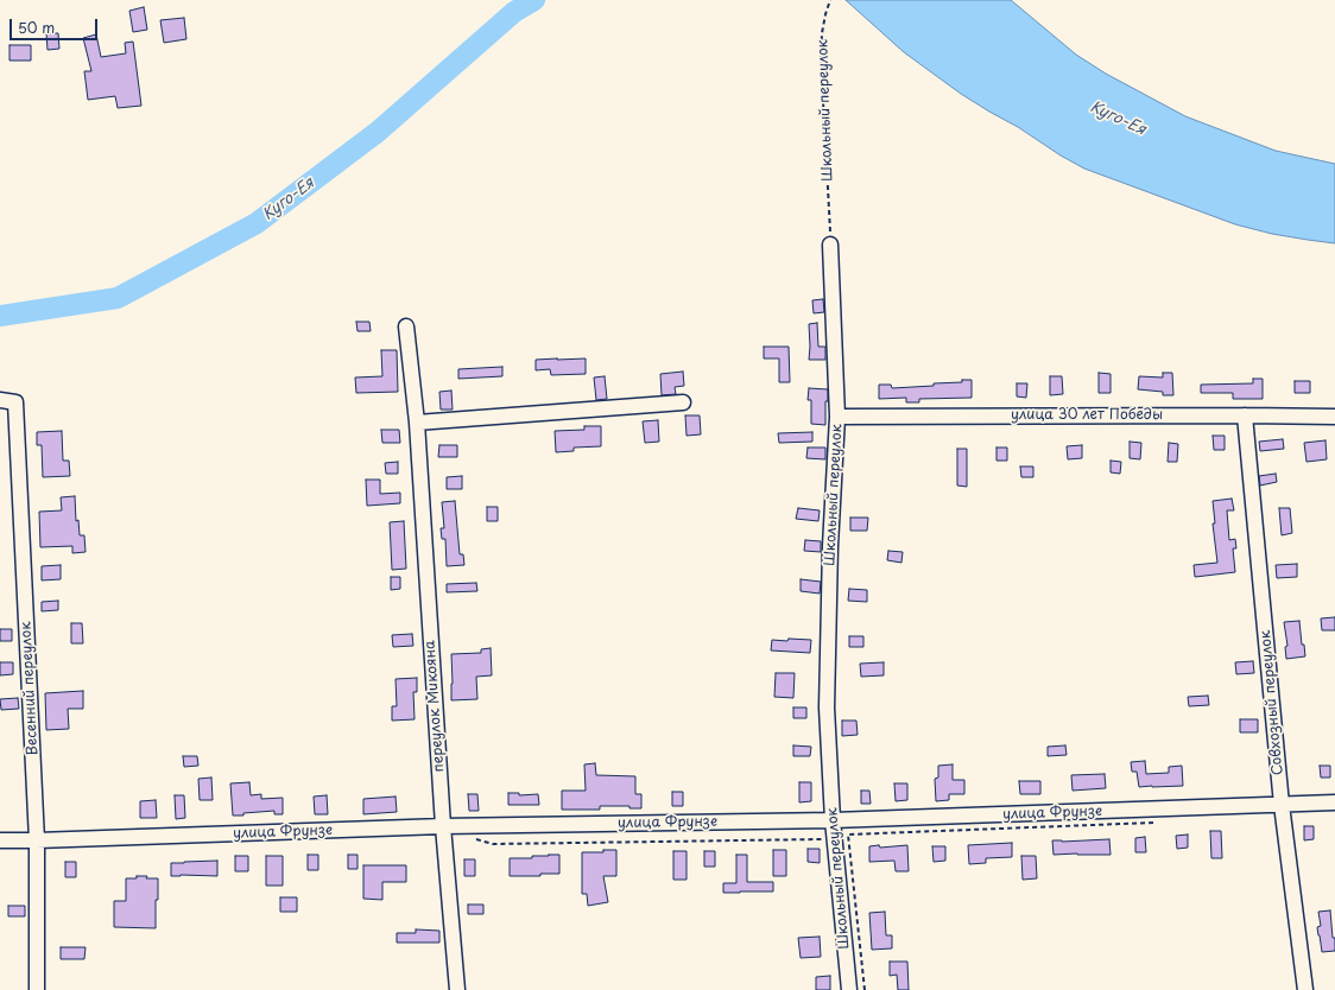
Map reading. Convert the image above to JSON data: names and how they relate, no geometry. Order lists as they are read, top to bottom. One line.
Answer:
{"streets":{"street":["Школьный переулок","улица 30 лет Победы","Весенний переулок","Совхозный переулок","переулок Микояна","улица Фрунзе"]},"crossings":[["Школьный переулок","улица 30 лет Победы"],["Школьный переулок","улица Фрунзе"],["улица 30 лет Победы","Совхозный переулок"],["Весенний переулок","улица Фрунзе"],["Совхозный переулок","улица Фрунзе"],["переулок Микояна","улица Фрунзе"]],"water":["Куго-Ея"],"scale_bar":"50 m"}
